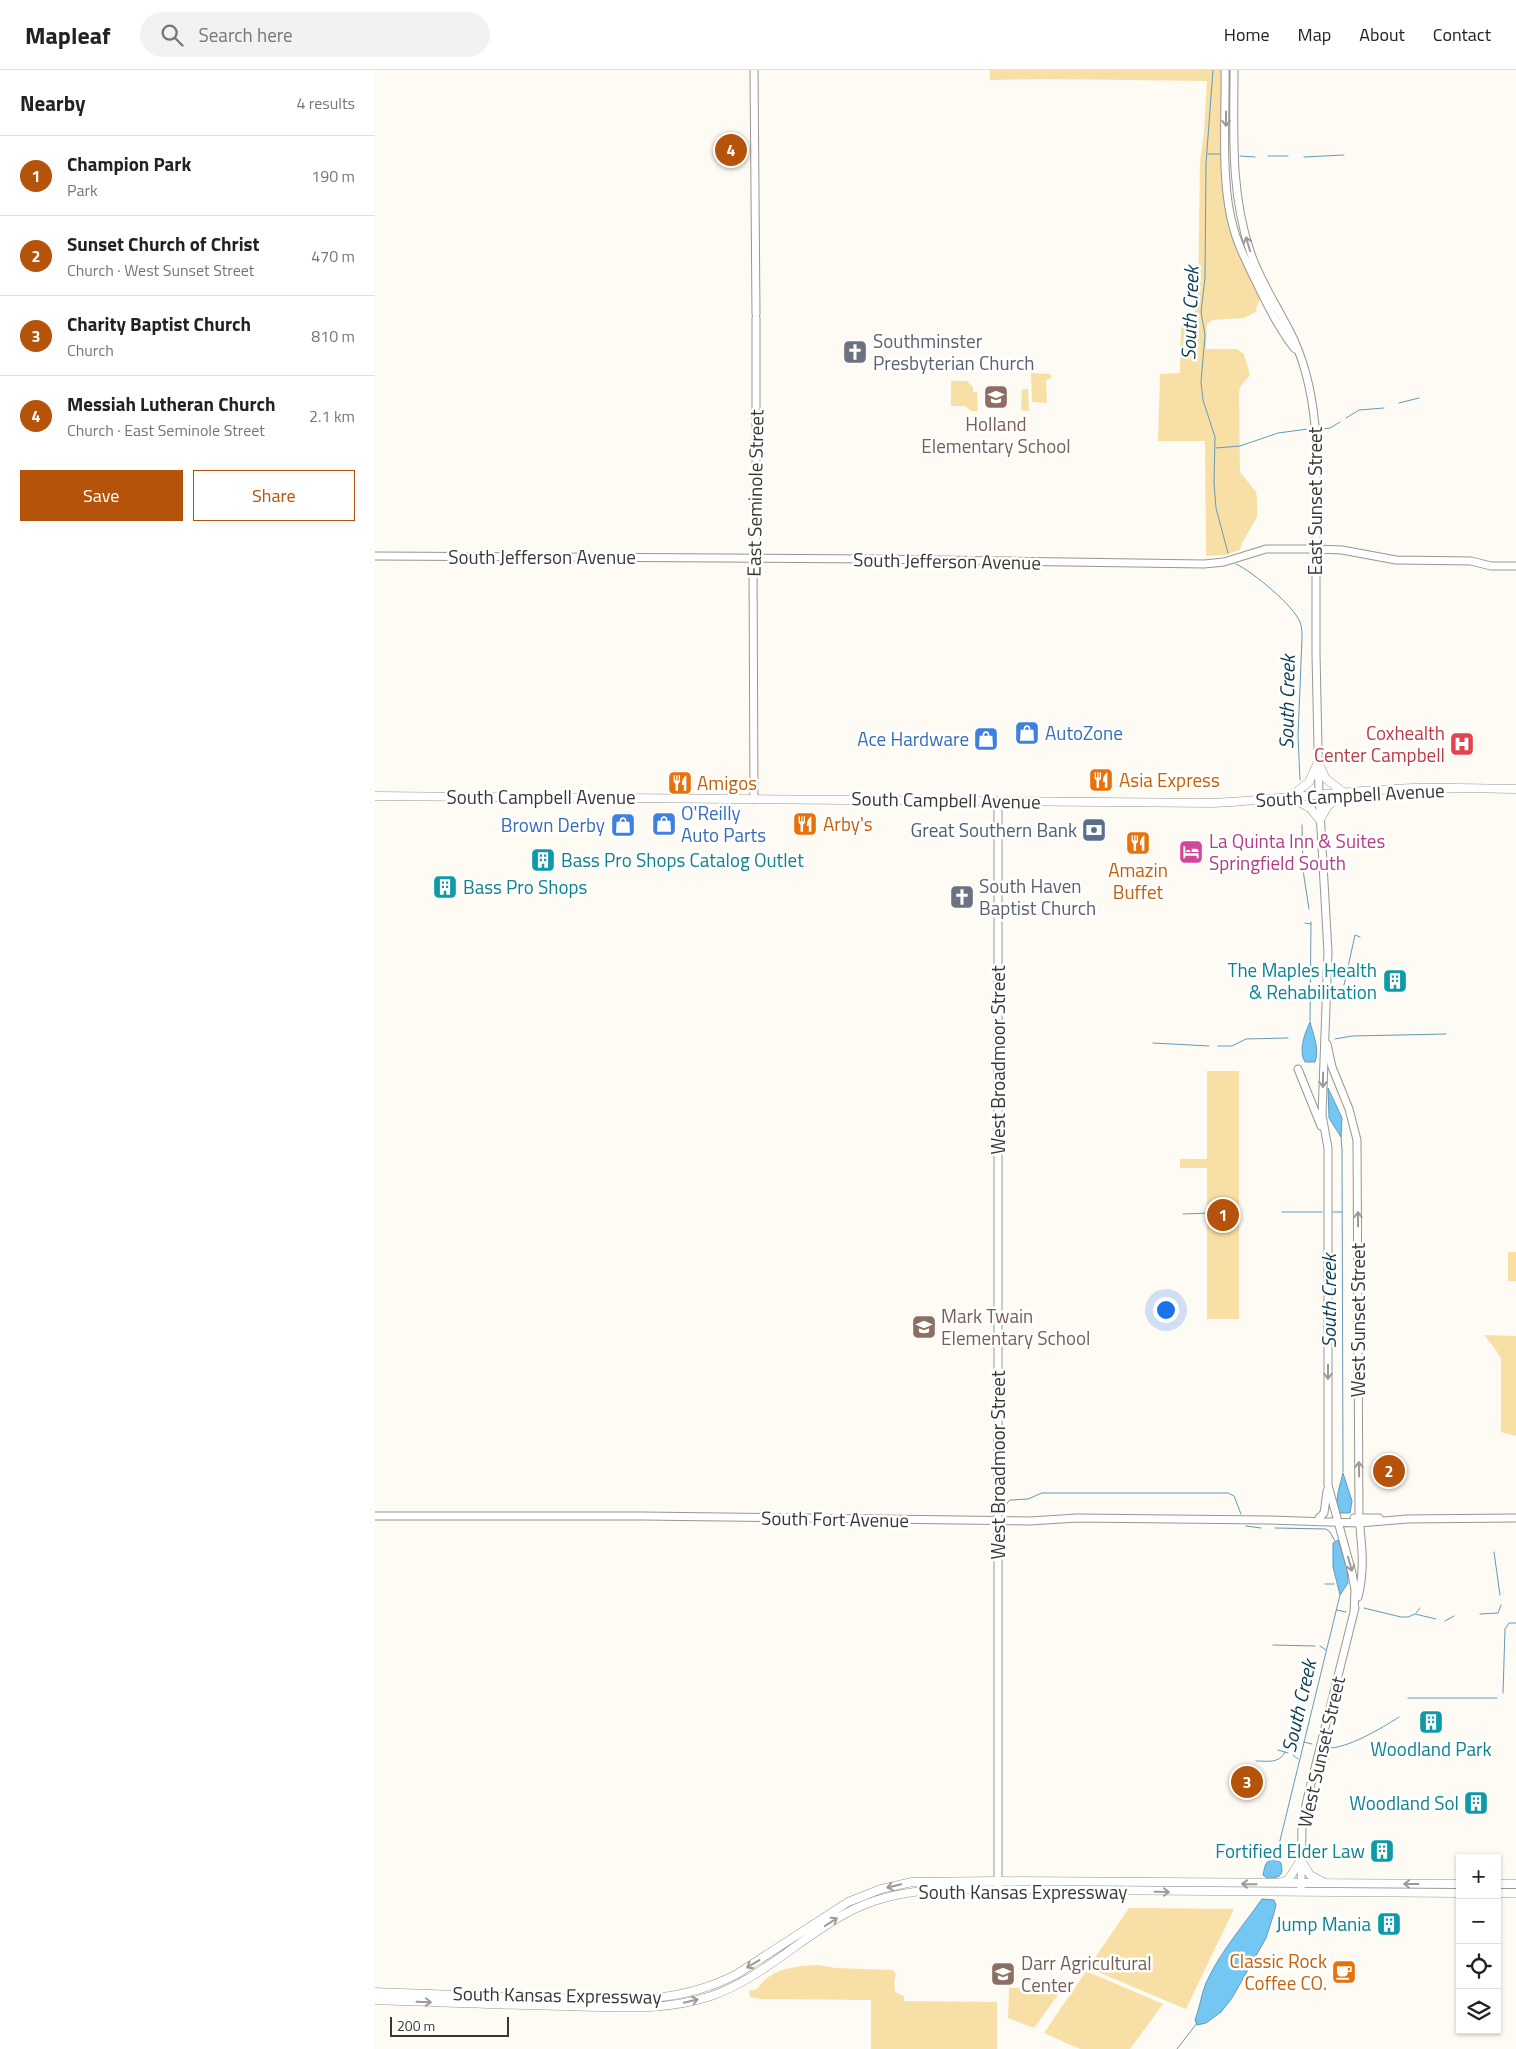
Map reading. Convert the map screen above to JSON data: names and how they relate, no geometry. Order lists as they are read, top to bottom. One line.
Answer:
{"streets":{"main road":["South Campbell Avenue","South Kansas Expressway"],"street":["East Seminole Street","East Sunset Street","South Jefferson Avenue","West Broadmoor Street","West Sunset Street","South Fort Avenue"]},"crossings":[["East Seminole Street","South Jefferson Avenue"],["East Seminole Street","South Campbell Avenue"],["East Sunset Street","South Jefferson Avenue"],["East Sunset Street","West Sunset Street"],["South Campbell Avenue","West Broadmoor Street"],["South Campbell Avenue","West Sunset Street"],["West Broadmoor Street","South Fort Avenue"],["West Broadmoor Street","South Kansas Expressway"],["West Sunset Street","South Fort Avenue"],["West Sunset Street","South Kansas Expressway"]],"water":["South Creek"],"places":{"church":["Southminster Presbyterian Church","South Haven Baptist Church"],"school or university":["Holland Elementary School","Mark Twain Elementary School","Darr Agricultural Center"],"shop":["AutoZone","Ace Hardware","O'Reilly Auto Parts","Brown Derby"],"hospital":["Coxhealth Center Campbell"],"restaurant":["Asia Express","Amigos","Arby's","Amazin Buffet"],"bank":["Great Southern Bank"],"hotel":["La Quinta Inn & Suites Springfield South"],"building":["Bass Pro Shops Catalog Outlet","Bass Pro Shops","The Maples Health & Rehabilitation","Woodland Park","Woodland Sol","Fortified Elder Law","Jump Mania"],"cafe":["Classic Rock Coffee CO."]},"scale_bar":"200 m","page":{"header":"Mapleaf","search":"Search here","nav":["Home","Map","About","Contact"],"heading":["Nearby","4 results"],"pins":["4","1","2","3"],"list":[{"mark":"1","name":"Champion Park","note":"Park","value":"190 m"},{"mark":"2","name":"Sunset Church of Christ","note":"Church · West Sunset Street","value":"470 m"},{"mark":"3","name":"Charity Baptist Church","note":"Church","value":"810 m"},{"mark":"4","name":"Messiah Lutheran Church","note":"Church · East Seminole Street","value":"2.1 km"}],"buttons":["Save","Share"],"map_buttons":["+","−"],"scale":"200 m"}}
